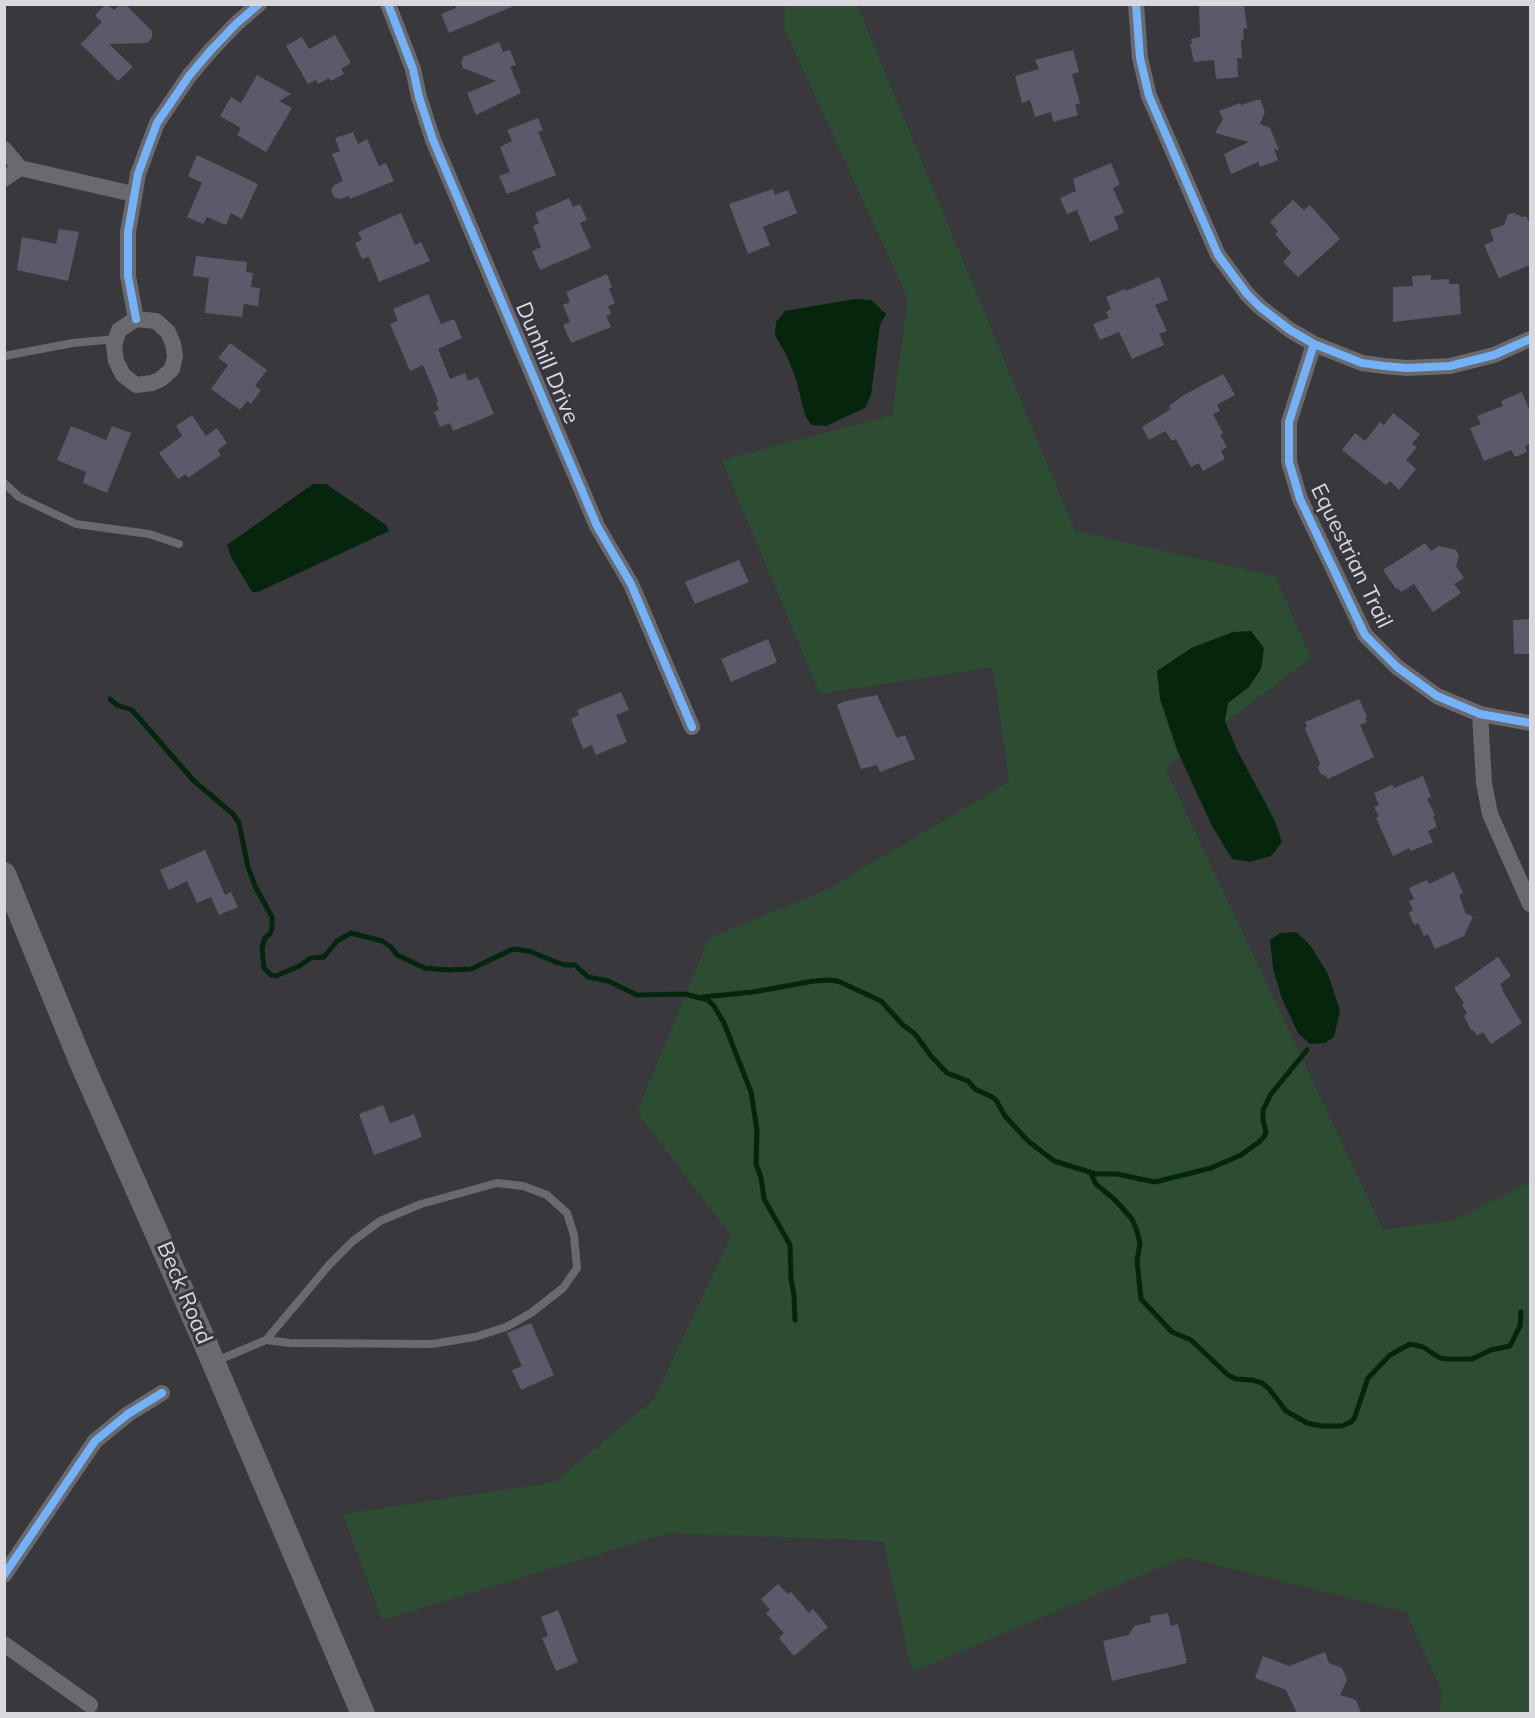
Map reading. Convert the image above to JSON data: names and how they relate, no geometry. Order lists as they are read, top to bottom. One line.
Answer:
{"streets":{"main road":["Beck Road"],"street":["Dunhill Drive","Equestrian Trail"]}}
